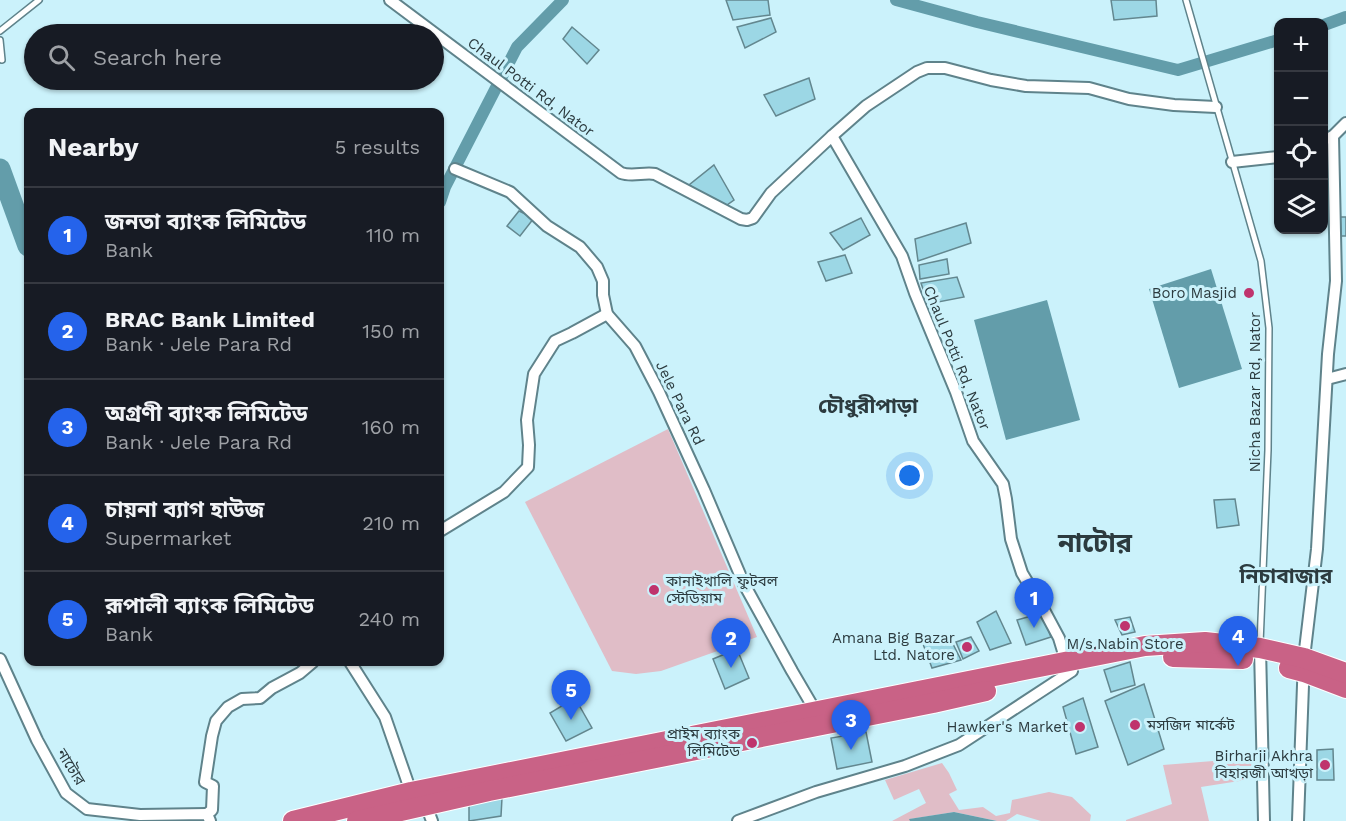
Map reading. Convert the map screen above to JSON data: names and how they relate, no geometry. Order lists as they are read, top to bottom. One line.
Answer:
{"streets":{"street":["Chaul Potti Rd, Nator","Jele Para Rd","নাটোর"],"lane":["Nicha Bazar Rd, Nator"]},"crossings":[["Chaul Potti Rd, Nator","Nicha Bazar Rd, Nator"]],"districts":["চৌধুরীপাড়া","নাটোর","নিচাবাজার"],"places":["Boro Masjid","কানাইখালি ফুটবল স্টেডিয়াম","M/s.Nabin Store","Amana Big Bazar Ltd. Natore","মসজিদ মার্কেট","Hawker's Market","প্রাইম ব্যাংক লিমিটেড","Birharji Akhra বিহারজী আখড়া"],"page":{"map_buttons":["+","−"],"search":"Search here","heading":["Nearby","5 results"],"list":[{"mark":"1","name":"জনতা ব্যাংক লিমিটেড","note":"Bank","value":"110 m"},{"mark":"2","name":"BRAC Bank Limited","note":"Bank · Jele Para Rd","value":"150 m"},{"mark":"3","name":"অগ্রণী ব্যাংক লিমিটেড","note":"Bank · Jele Para Rd","value":"160 m"},{"mark":"4","name":"চায়না ব্যাগ হাউজ","note":"Supermarket","value":"210 m"},{"mark":"5","name":"রূপালী ব্যাংক লিমিটেড","note":"Bank","value":"240 m"}],"pins":["1","4","2","5","3"]}}
